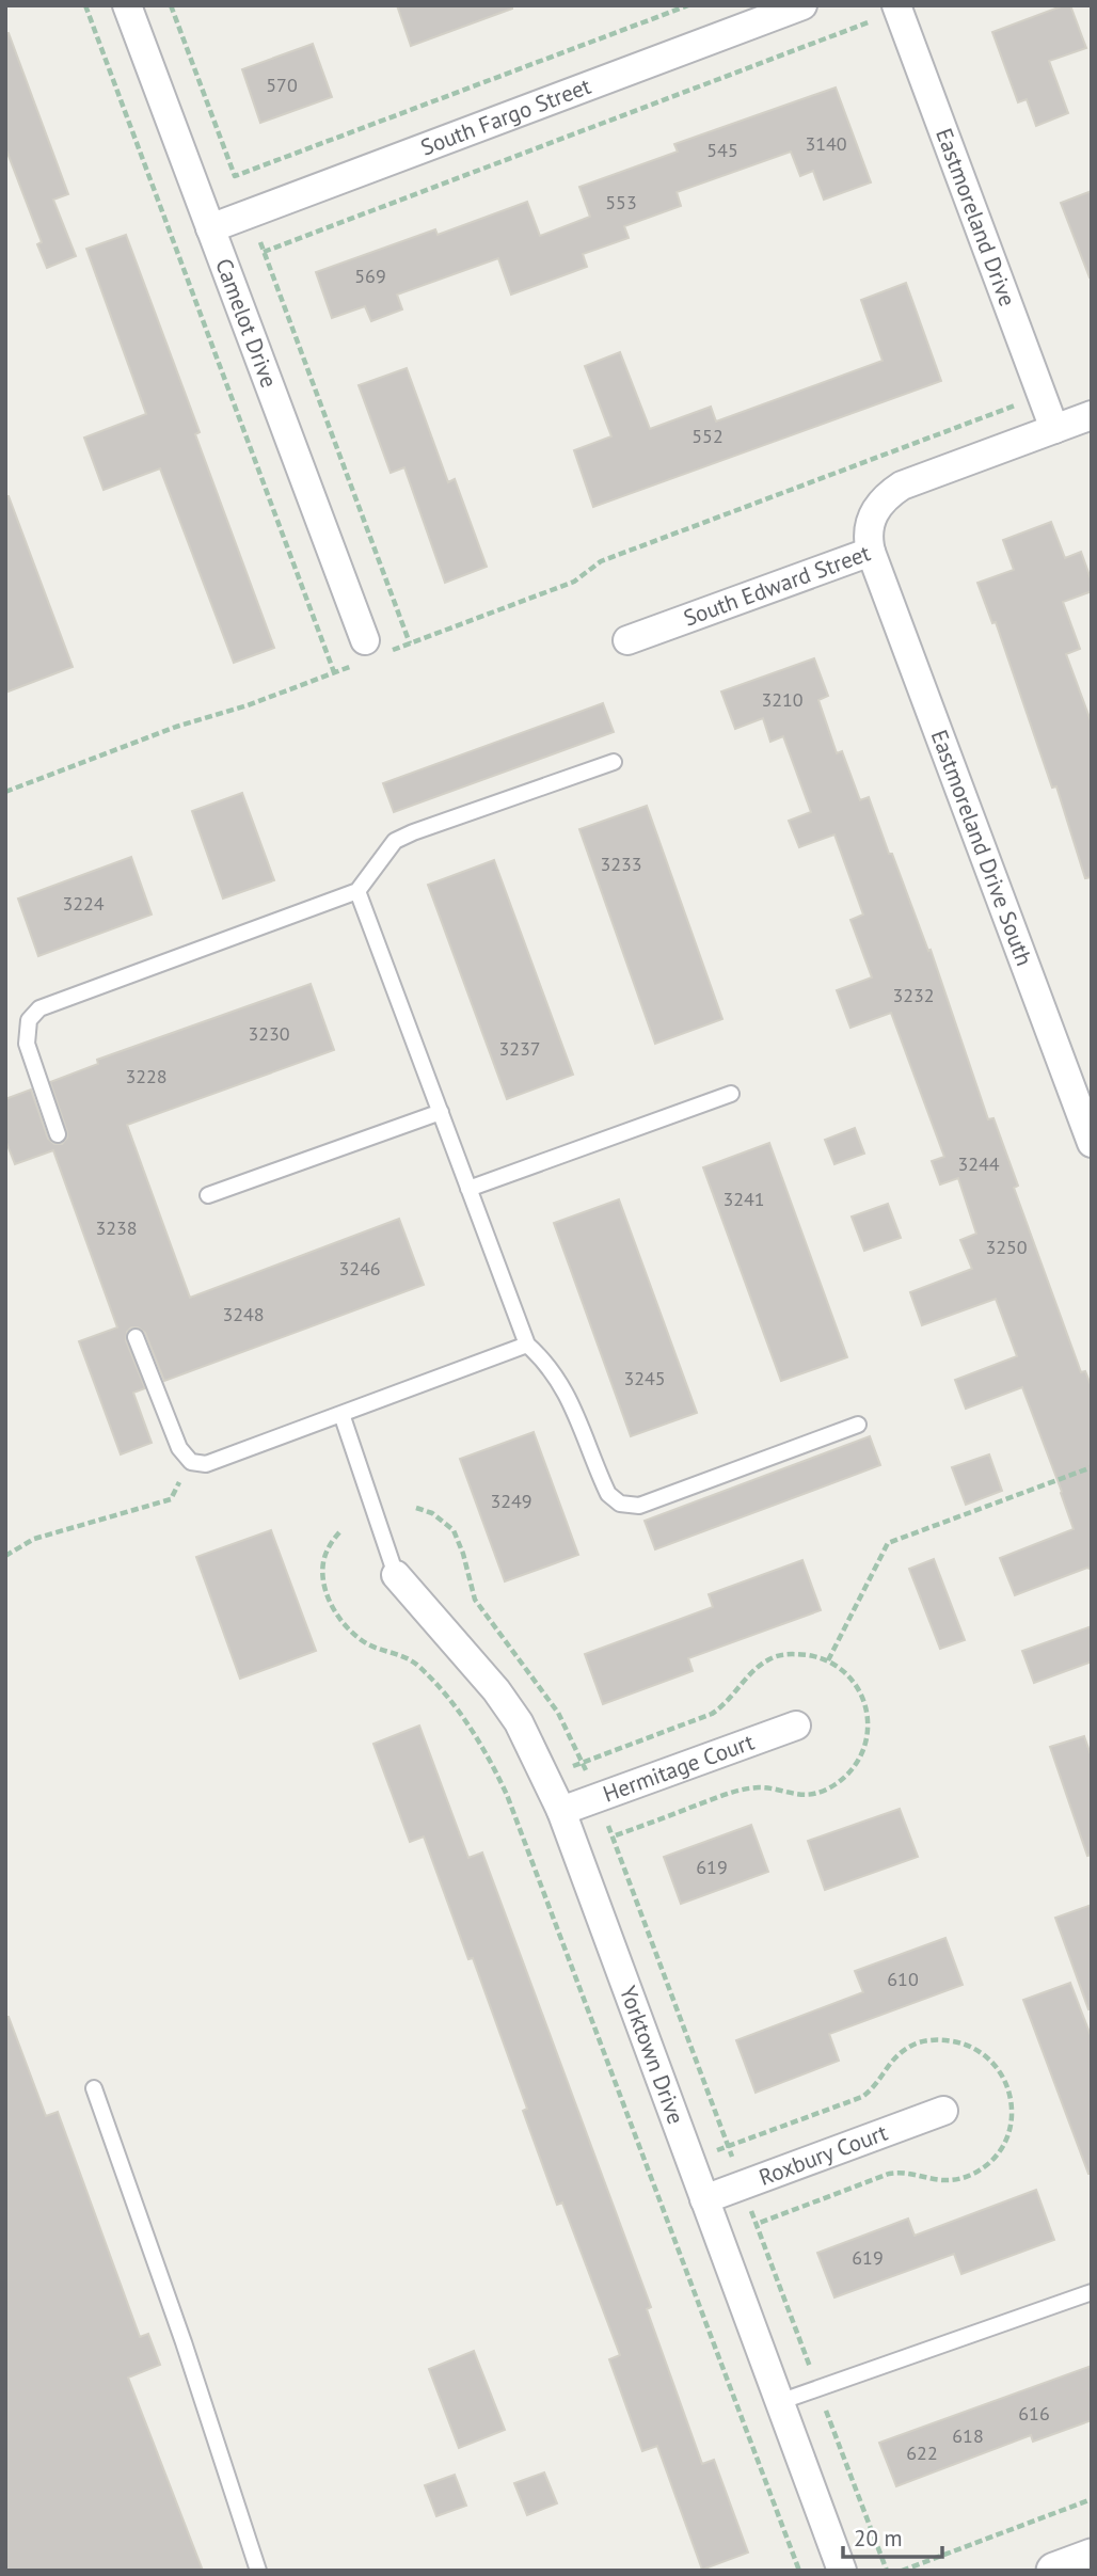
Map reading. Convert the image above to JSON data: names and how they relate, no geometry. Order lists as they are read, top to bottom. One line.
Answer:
{"streets":{"street":["South Fargo Street","Eastmoreland Drive","Camelot Drive","South Edward Street","Eastmoreland Drive South","Hermitage Court","Yorktown Drive","Roxbury Court"]},"crossings":[["South Fargo Street","Camelot Drive"],["Eastmoreland Drive","South Edward Street"],["South Edward Street","Eastmoreland Drive South"],["Hermitage Court","Yorktown Drive"],["Yorktown Drive","Roxbury Court"]],"house_numbers":["570","3140","545","553","569","552","3210","3233","3224","3232","3230","3237","3228","3244","3241","3238","3250","3246","3248","3245","3249","619","610","619","616","618","622"],"scale_bar":"20 m"}
